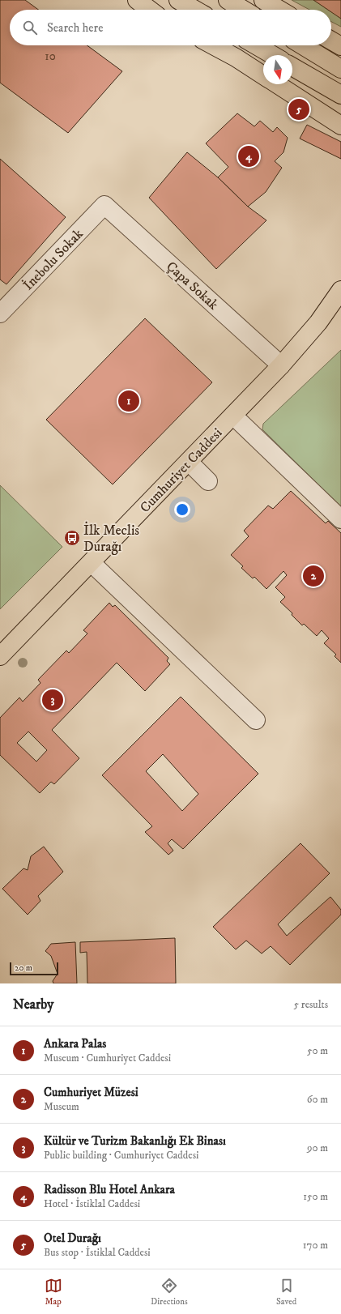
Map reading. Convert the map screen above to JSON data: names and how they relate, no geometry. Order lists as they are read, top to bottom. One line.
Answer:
{"streets":{"main road":["Cumhuriyet Caddesi"],"street":["İnebolu Sokak","Çapa Sokak"]},"crossings":[["İnebolu Sokak","Çapa Sokak"],["Çapa Sokak","Cumhuriyet Caddesi"]],"places":{"bus stop":["İlk Meclis Durağı"]},"house_numbers":["10"],"scale_bar":"20 m","north":"bottom","page":{"search":"Search here","pins":["5","4","1","2","3"],"scale":"20 m","heading":["Nearby","5 results"],"list":[{"mark":"1","name":"Ankara Palas","note":"Museum · Cumhuriyet Caddesi","value":"50 m"},{"mark":"2","name":"Cumhuriyet Müzesi","note":"Museum","value":"60 m"},{"mark":"3","name":"Kültür ve Turizm Bakanlığı Ek Binası","note":"Public building · Cumhuriyet Caddesi","value":"90 m"},{"mark":"4","name":"Radisson Blu Hotel Ankara","note":"Hotel · İstiklal Caddesi","value":"150 m"},{"mark":"5","name":"Otel Durağı","note":"Bus stop · İstiklal Caddesi","value":"170 m"}],"nav":["Map","Directions","Saved"]}}
